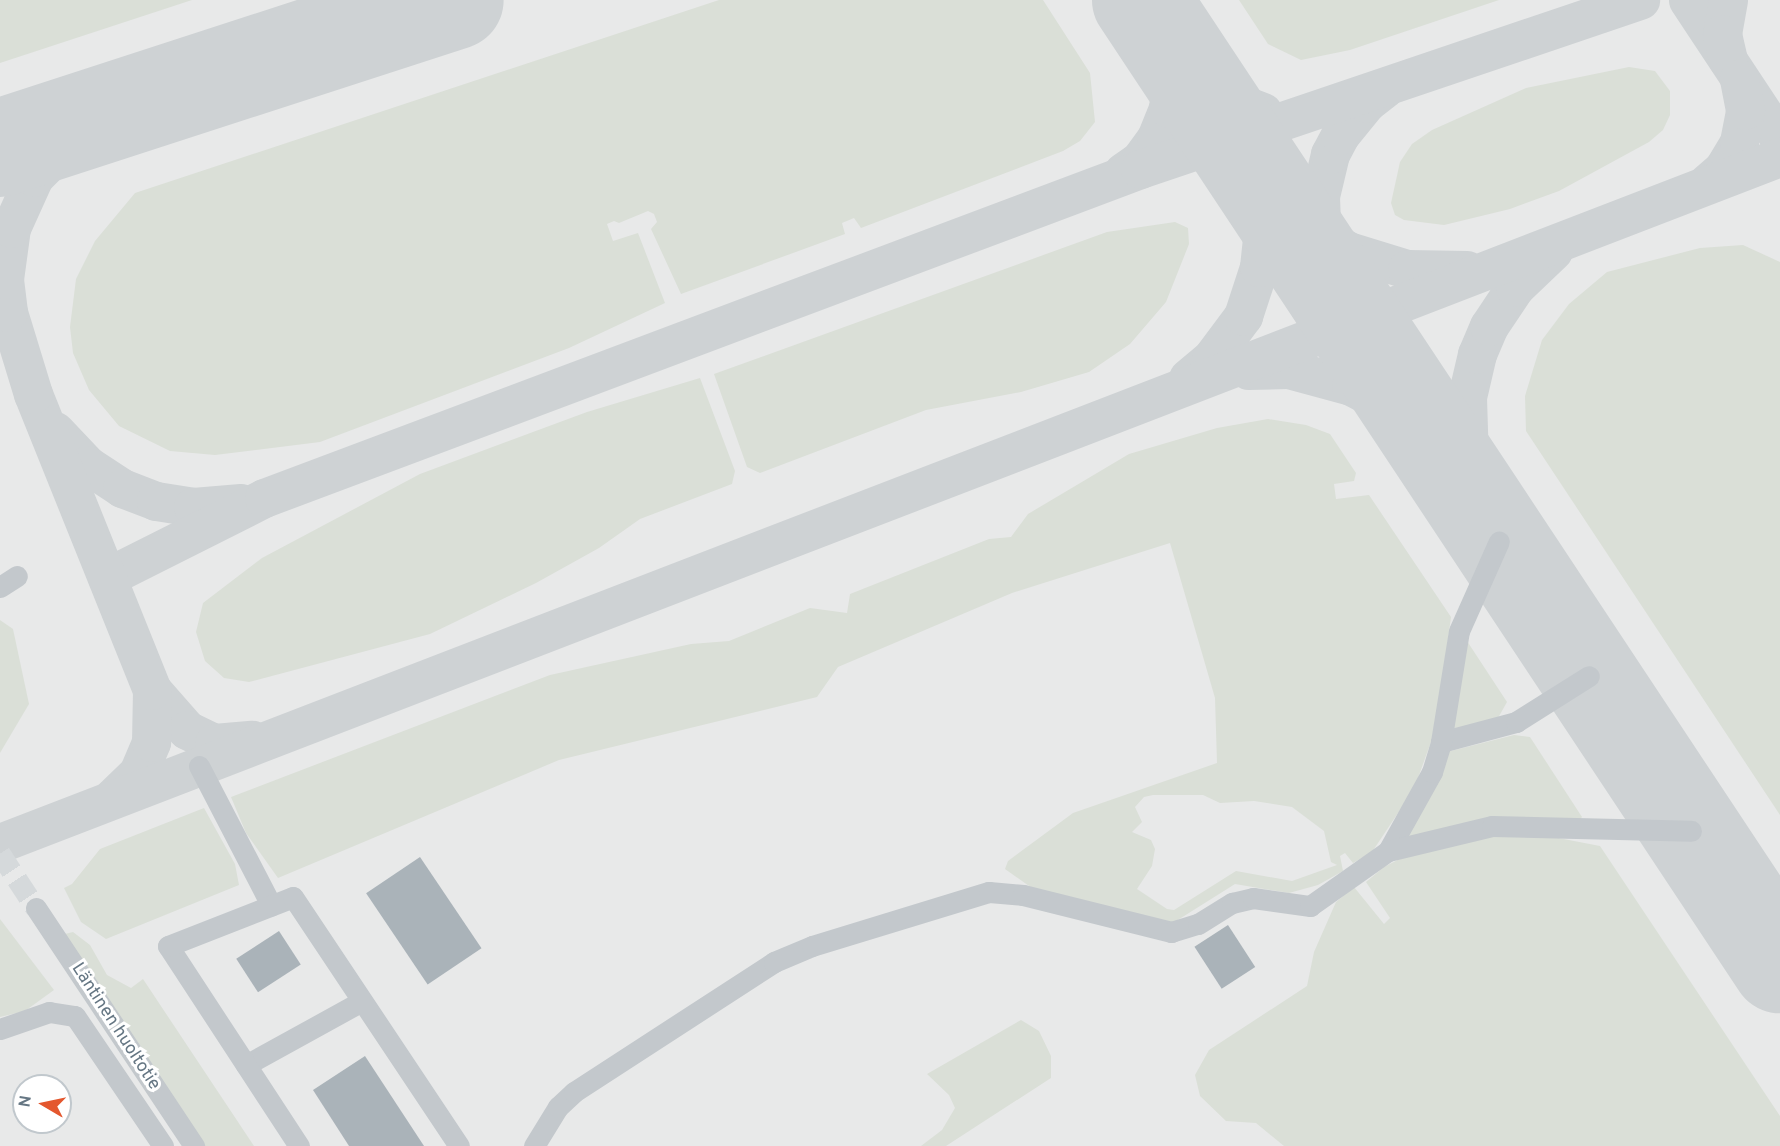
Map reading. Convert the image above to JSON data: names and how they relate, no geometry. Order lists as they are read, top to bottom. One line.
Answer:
{"streets":{"lane":["Läntinen huoltotie"]},"north":"left"}
